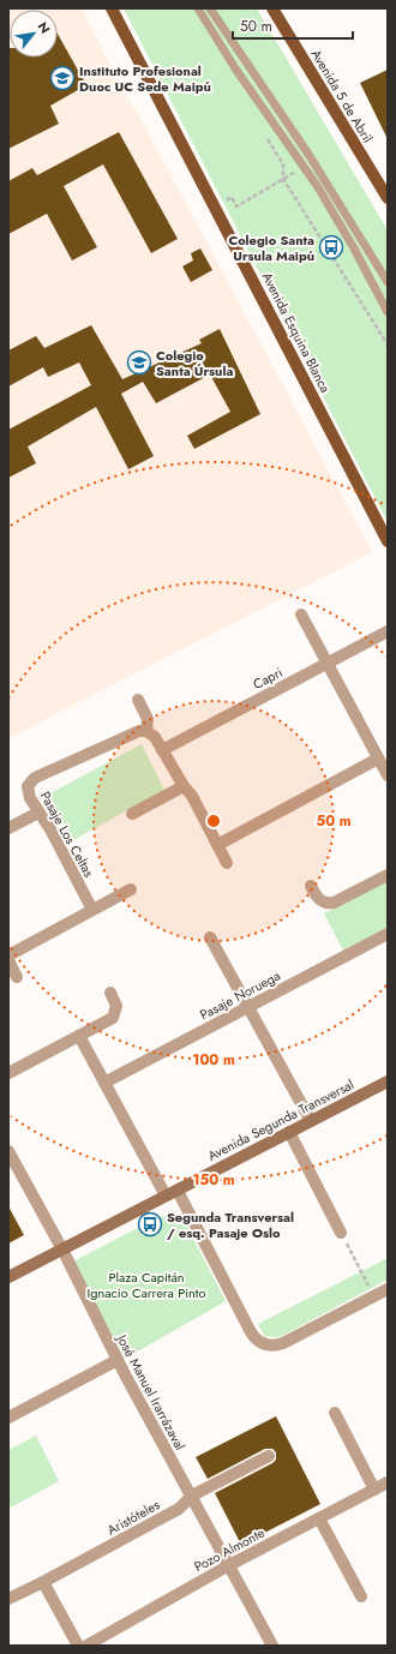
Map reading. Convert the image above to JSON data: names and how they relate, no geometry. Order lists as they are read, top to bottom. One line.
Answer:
{"streets":{"main road":["Avenida 5 de Abril","Avenida Esquina Blanca","Avenida Segunda Transversal"],"street":["Capri","Pasaje Los Celtas","Pasaje Noruega","José Manuel Irarrázaval","Aristóteles","Pozo Almonte"]},"crossings":[["Avenida Segunda Transversal","José Manuel Irarrázaval"],["José Manuel Irarrázaval","Aristóteles"],["José Manuel Irarrázaval","Pozo Almonte"]],"parks":["Plaza Capitán Ignacio Carrera Pinto"],"places":{"school or university":["Instituto Profesional Duoc UC Sede Maipú","Colegio Santa Úrsula"],"bus stop":["Colegio Santa Ursula Maipú","Segunda Transversal / esq. Pasaje Oslo"]},"scale_bar":"50 m","north":"top right","rings":["50 m","100 m","150 m"]}
